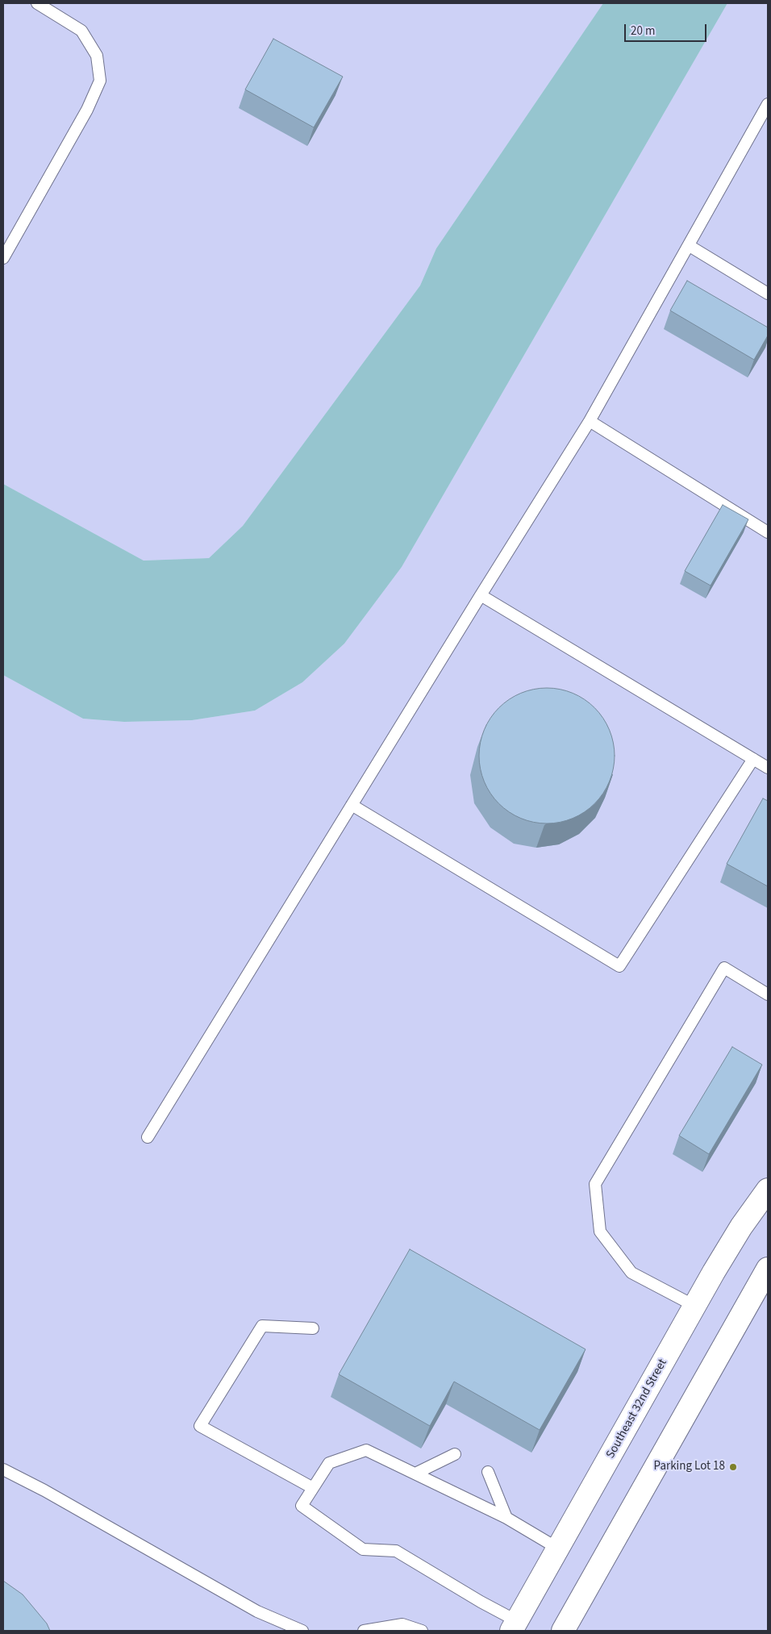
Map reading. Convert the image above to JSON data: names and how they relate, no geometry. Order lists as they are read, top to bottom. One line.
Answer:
{"streets":{"street":["Southeast 32nd Street"]},"places":["Parking Lot 18"],"scale_bar":"20 m"}
